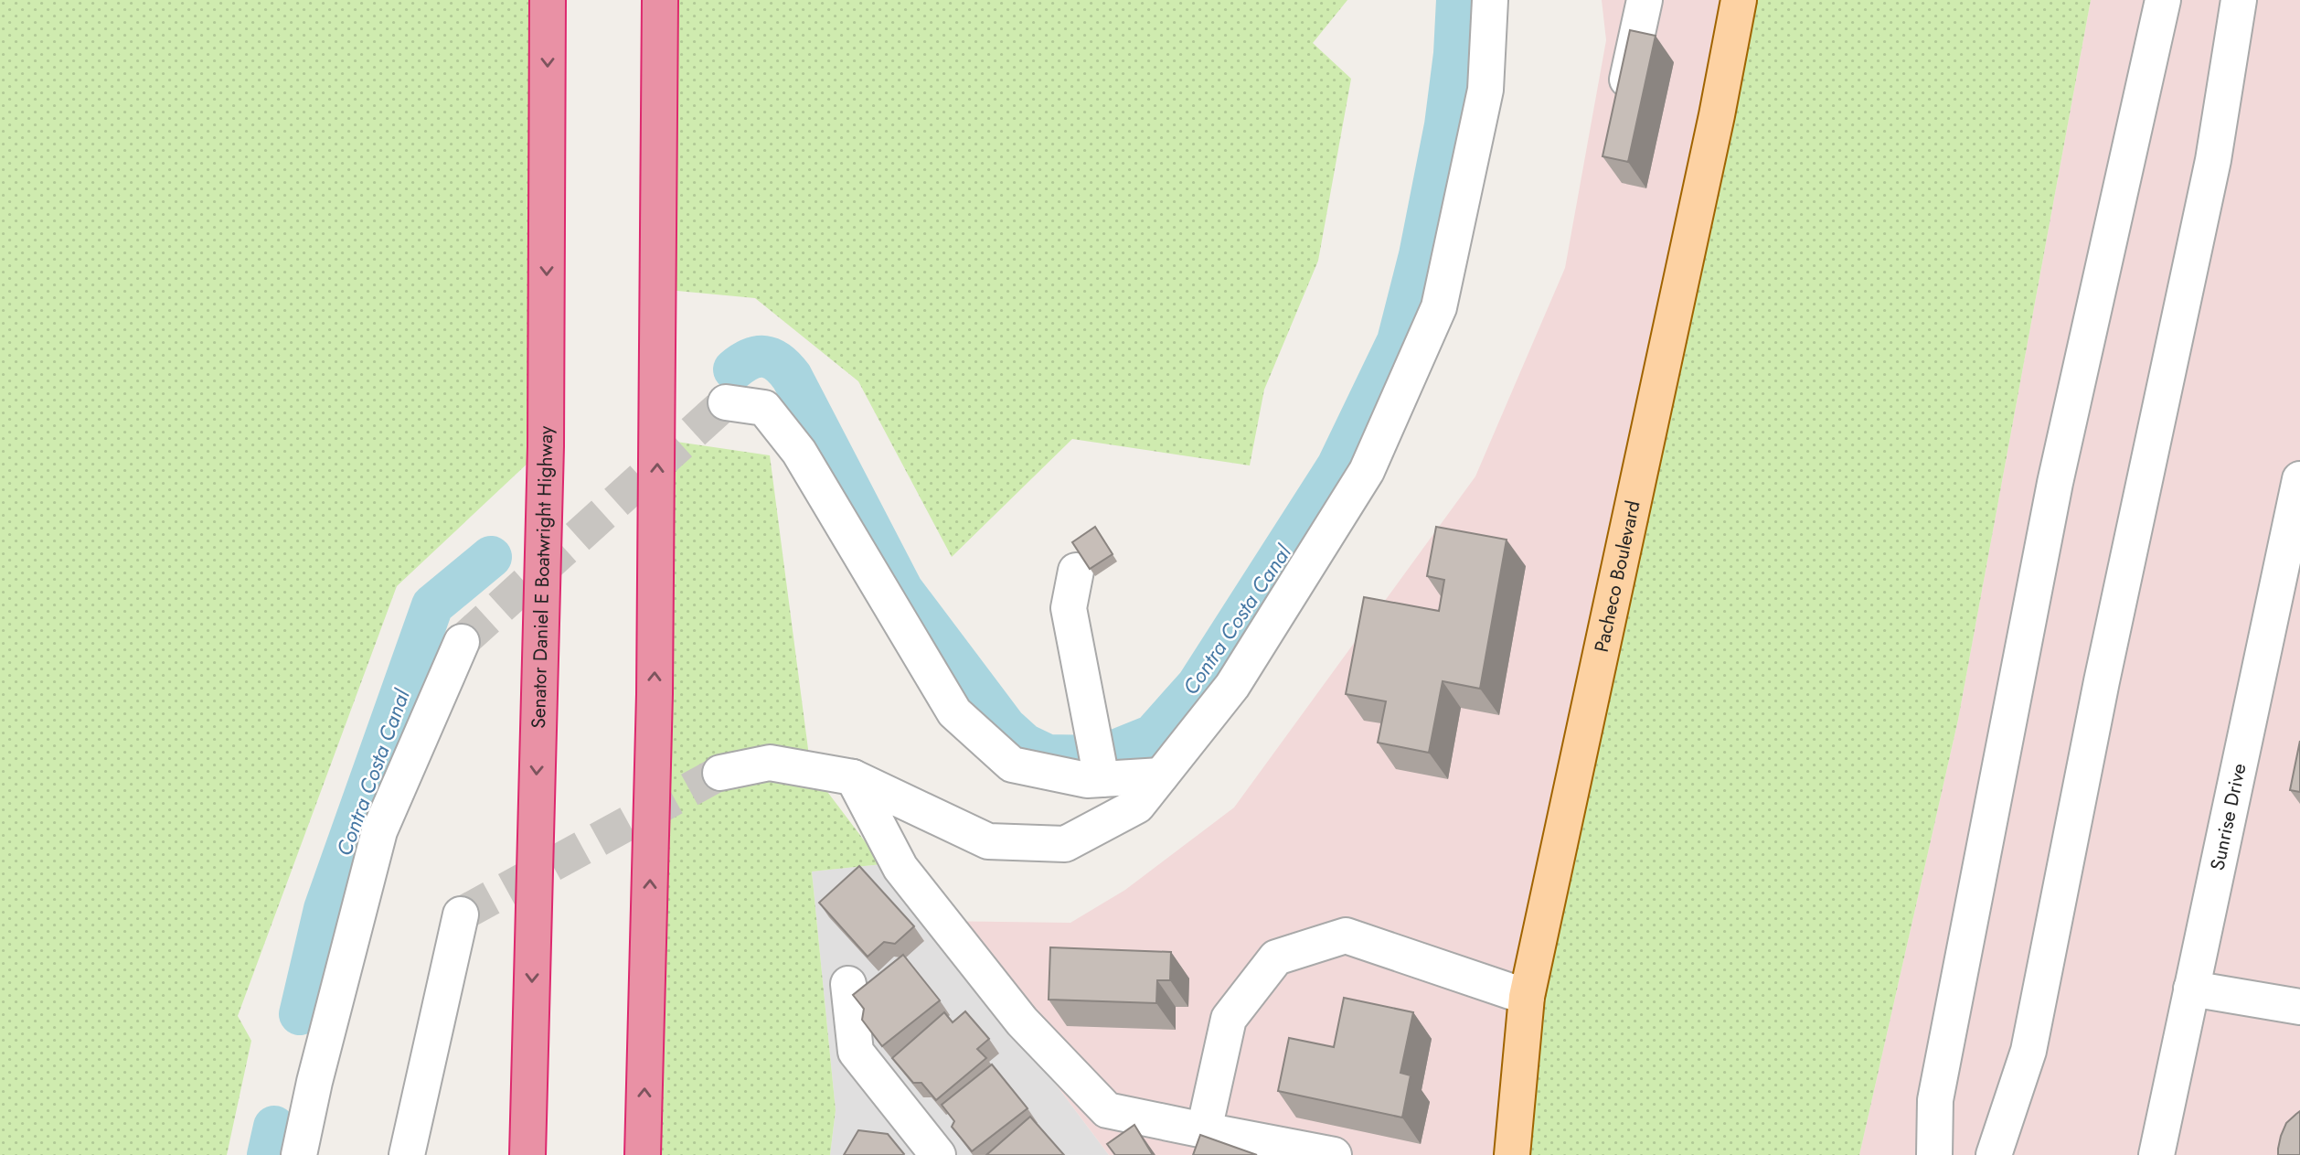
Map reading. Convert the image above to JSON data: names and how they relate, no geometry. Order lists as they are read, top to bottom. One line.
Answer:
{"streets":{"highway":["Senator Daniel E Boatwright Highway"],"main road":["Pacheco Boulevard"],"street":["Sunrise Drive"]},"water":["Contra Costa Canal"]}
